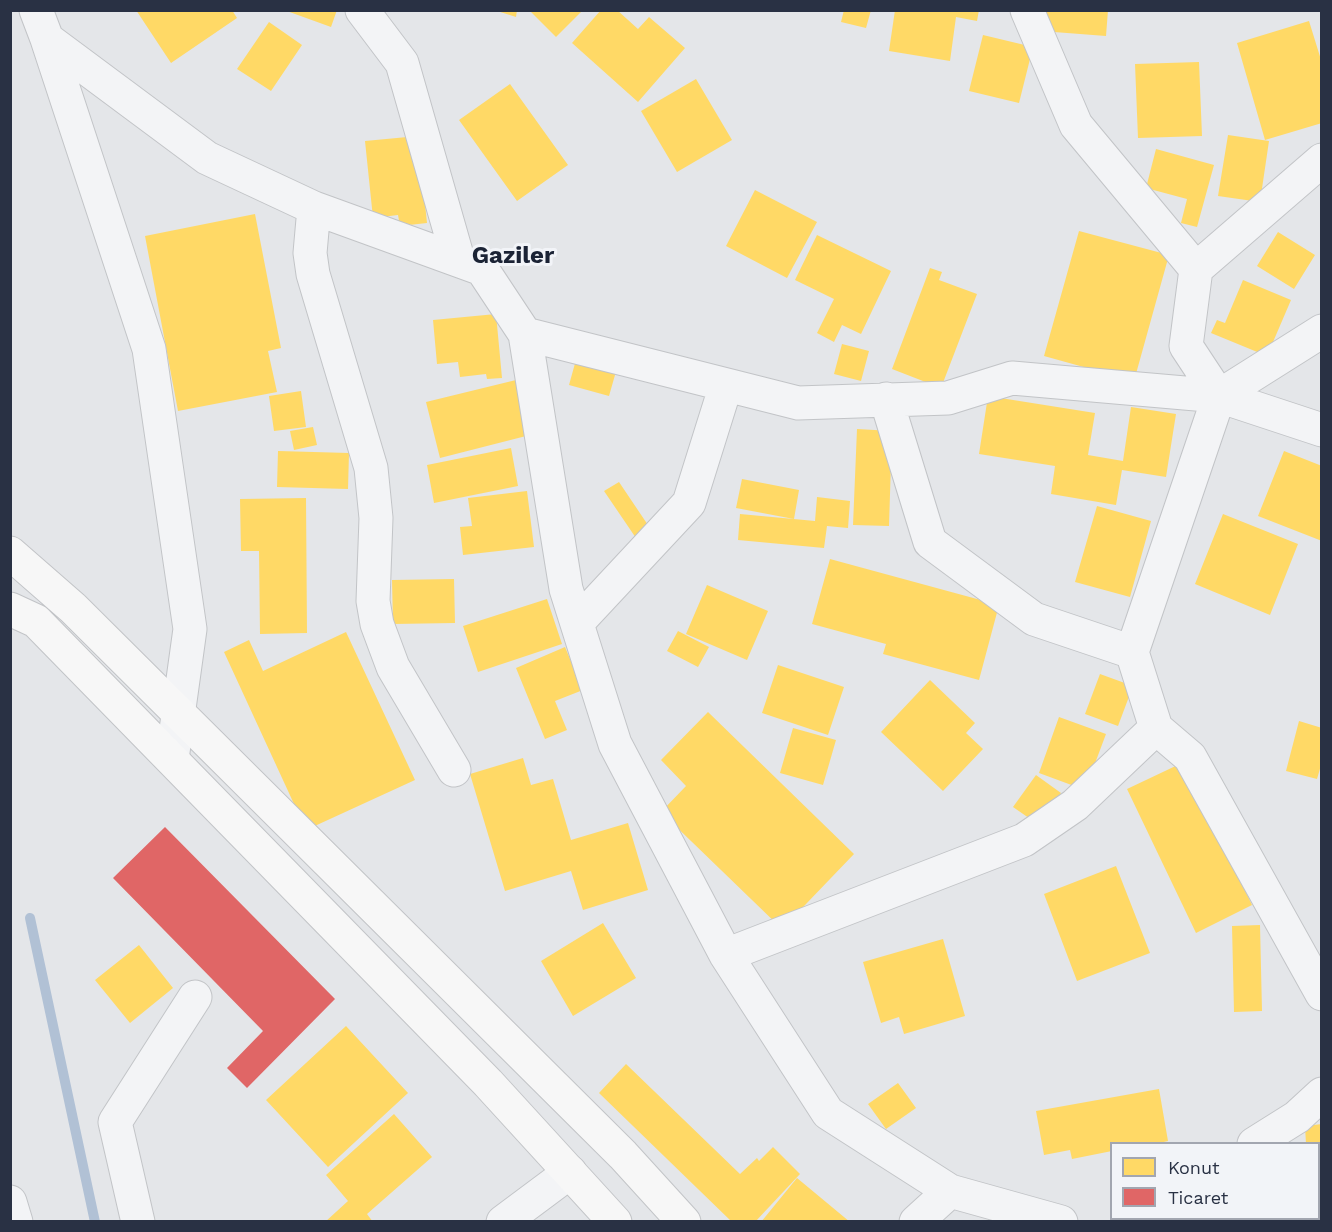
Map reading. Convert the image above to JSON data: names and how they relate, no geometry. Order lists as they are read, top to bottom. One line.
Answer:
{"districts":["Gaziler"],"legend":["Konut","Ticaret"]}
